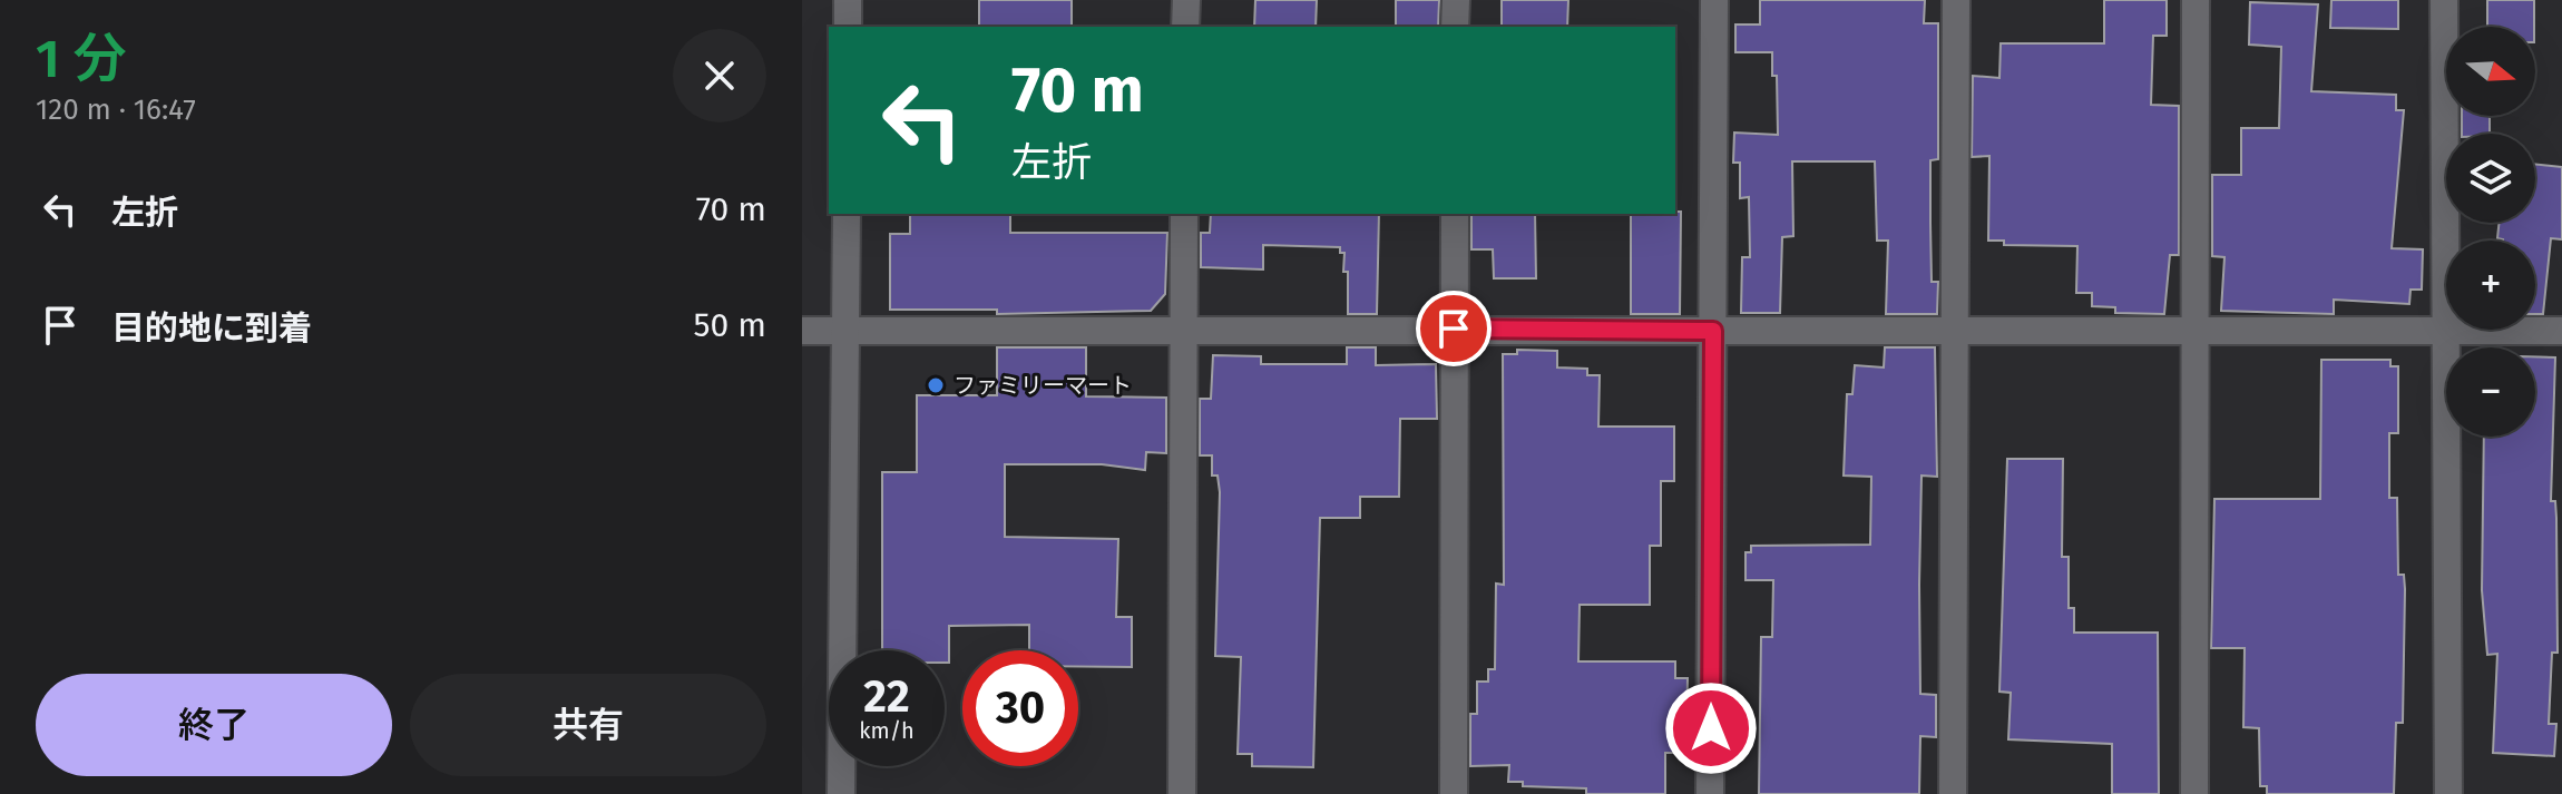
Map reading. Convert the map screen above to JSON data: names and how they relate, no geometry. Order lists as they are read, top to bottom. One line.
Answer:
{"places":["ファミリーマート"],"north":"right","page":{"heading":["1 分","120 m · 16:47"],"map_buttons":["+","−"],"turn":["70 m","左折"],"list":[{"name":"左折","value":"70 m"},{"name":"目的地に到着","value":"50 m"}],"speed":"22 km/h","limit":"30","buttons":["終了","共有"]}}
